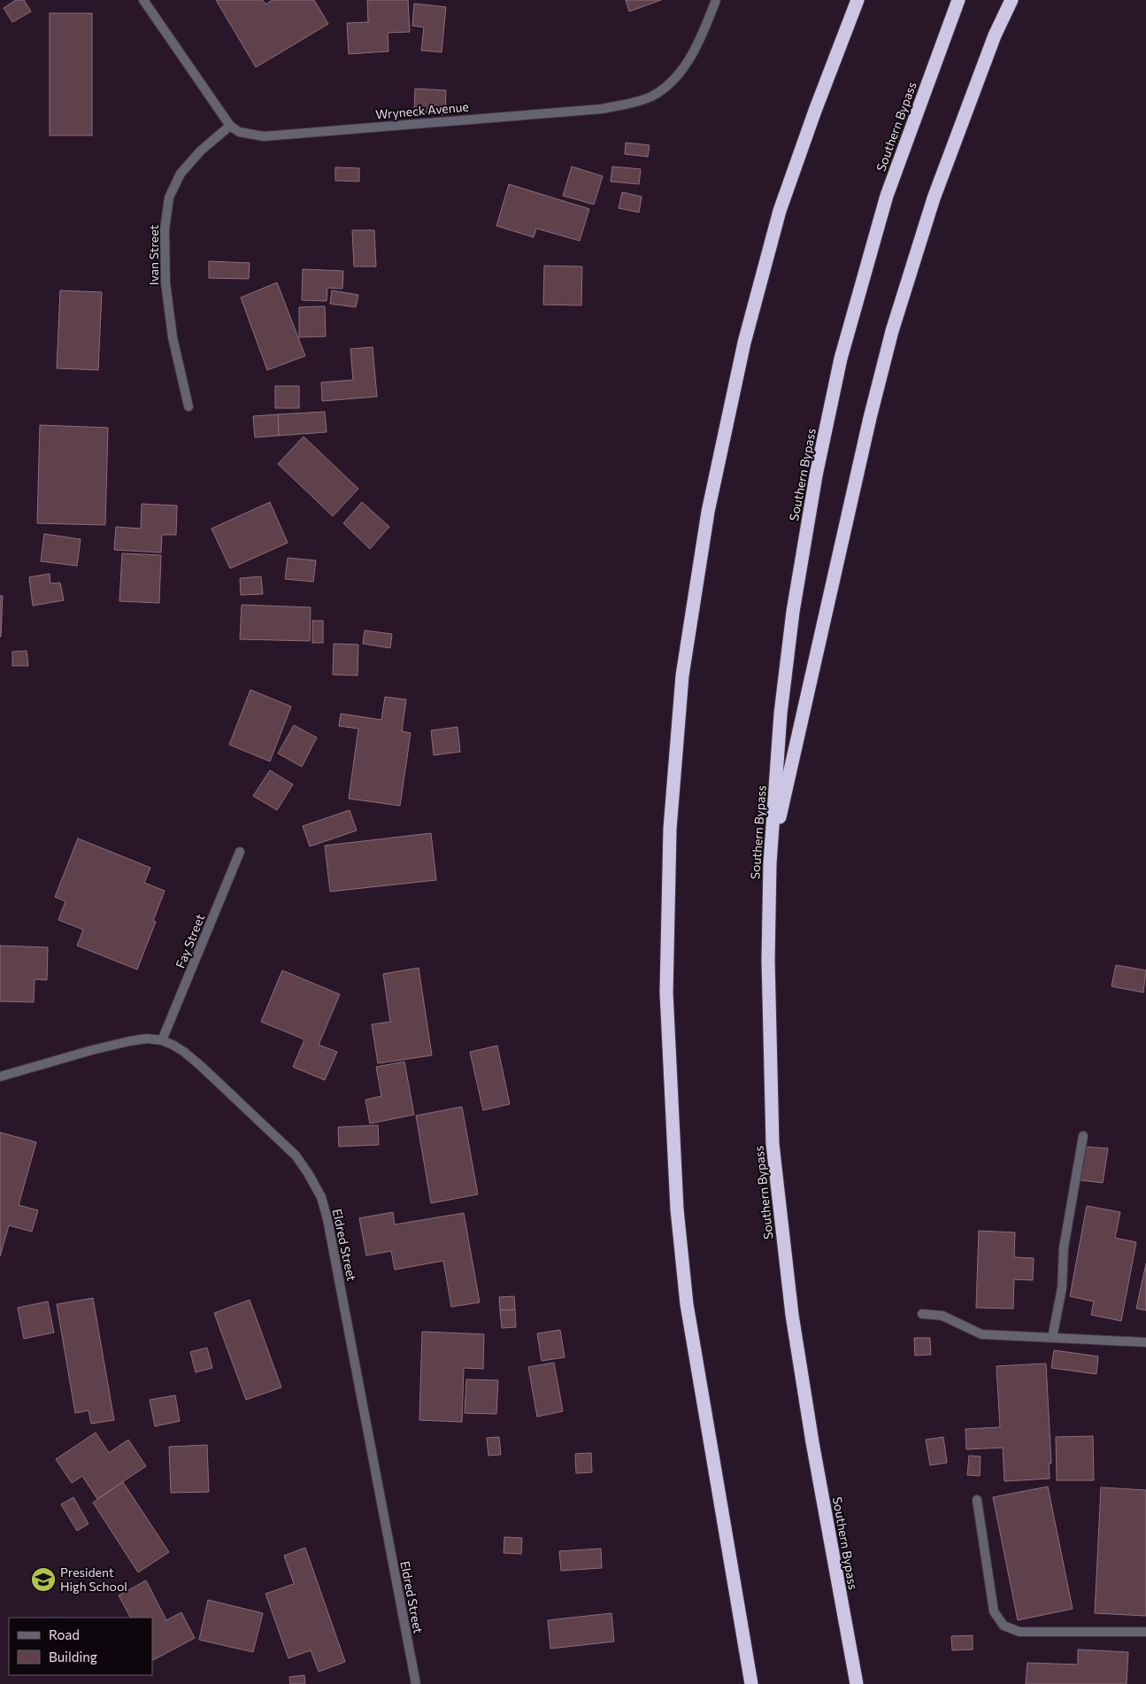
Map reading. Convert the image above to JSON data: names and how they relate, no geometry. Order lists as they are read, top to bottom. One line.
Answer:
{"streets":{"highway":["Southern Bypass"],"street":["Wryneck Avenue","Ivan Street","Fay Street","Eldred Street"]},"crossings":[["Wryneck Avenue","Ivan Street"],["Fay Street","Eldred Street"]],"places":{"school or university":["President High School"]},"legend":["Road","Building"]}
